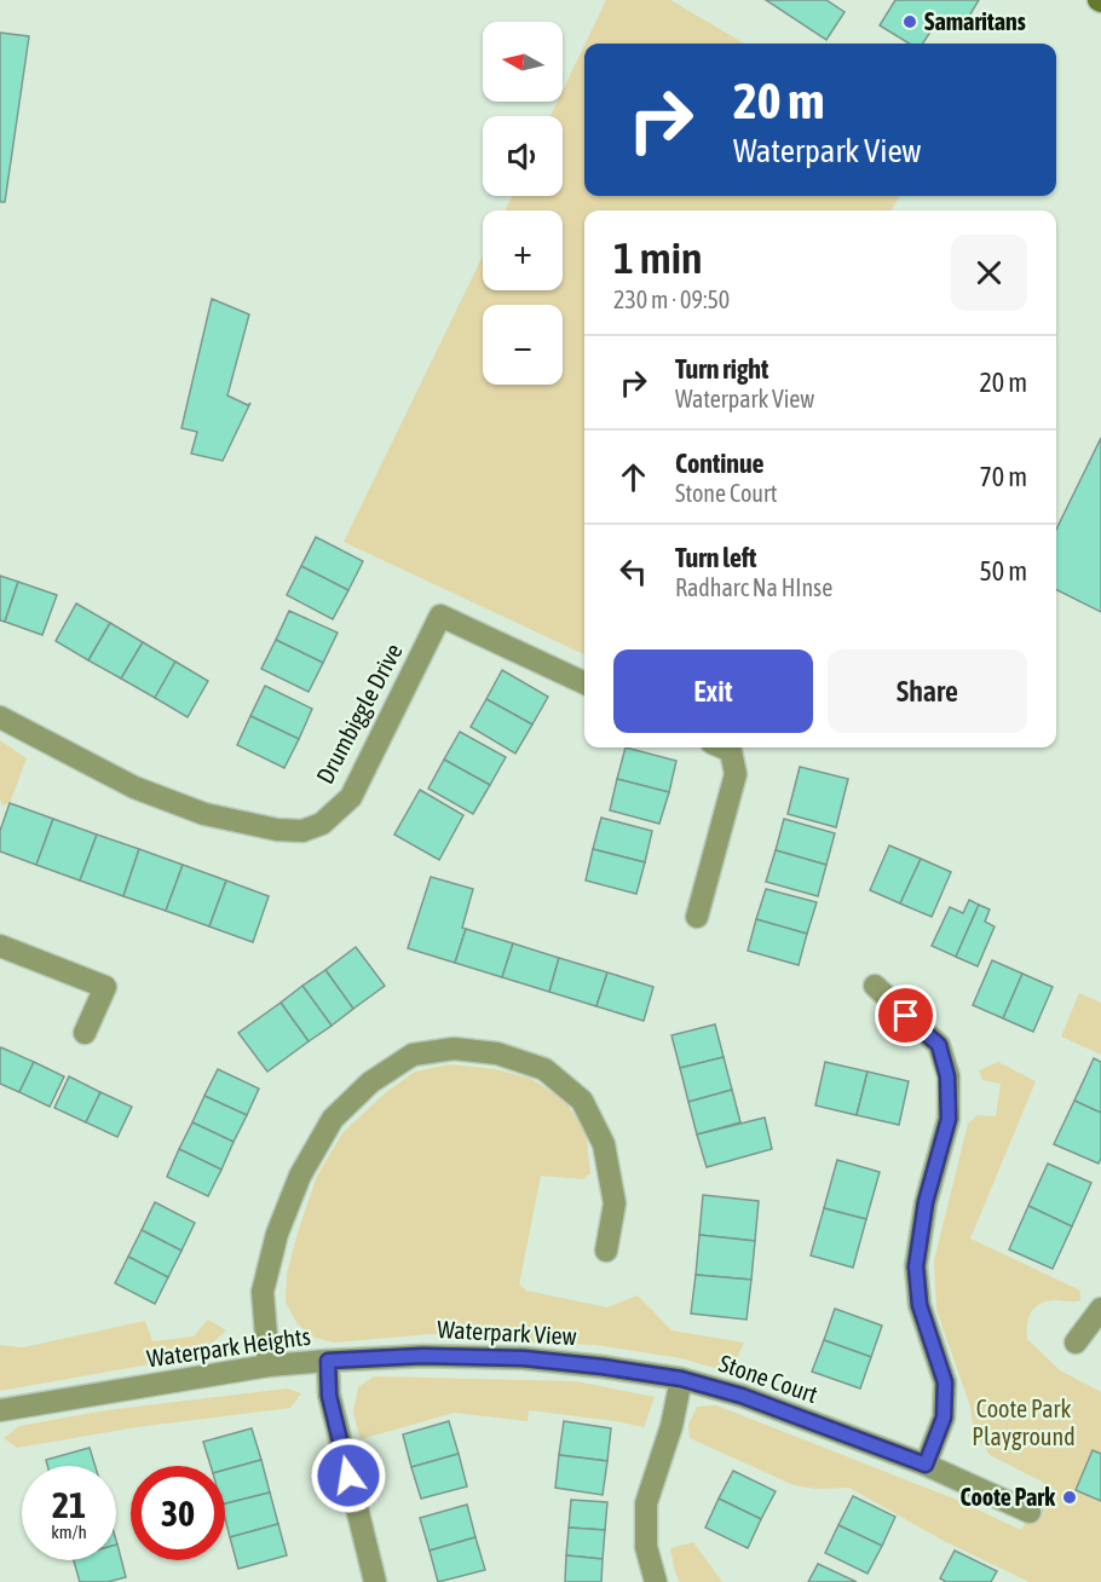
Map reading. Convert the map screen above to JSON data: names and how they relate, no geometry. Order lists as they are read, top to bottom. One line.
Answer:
{"streets":{"street":["Drumbiggle Drive","Waterpark View","Waterpark Heights","Stone Court"]},"crossings":[["Waterpark View","Waterpark Heights"],["Waterpark View","Stone Court"]],"parks":["Coote Park Playground"],"places":["Samaritans","Coote Park"],"north":"left","page":{"map_buttons":["+","−"],"turn":["20 m","Waterpark View"],"heading":["1 min","230 m · 09:50"],"list":[{"name":"Turn right","note":"Waterpark View","value":"20 m"},{"name":"Continue","note":"Stone Court","value":"70 m"},{"name":"Turn left","note":"Radharc Na HInse","value":"50 m"}],"buttons":["Exit","Share"],"speed":"21 km/h","limit":"30"}}
